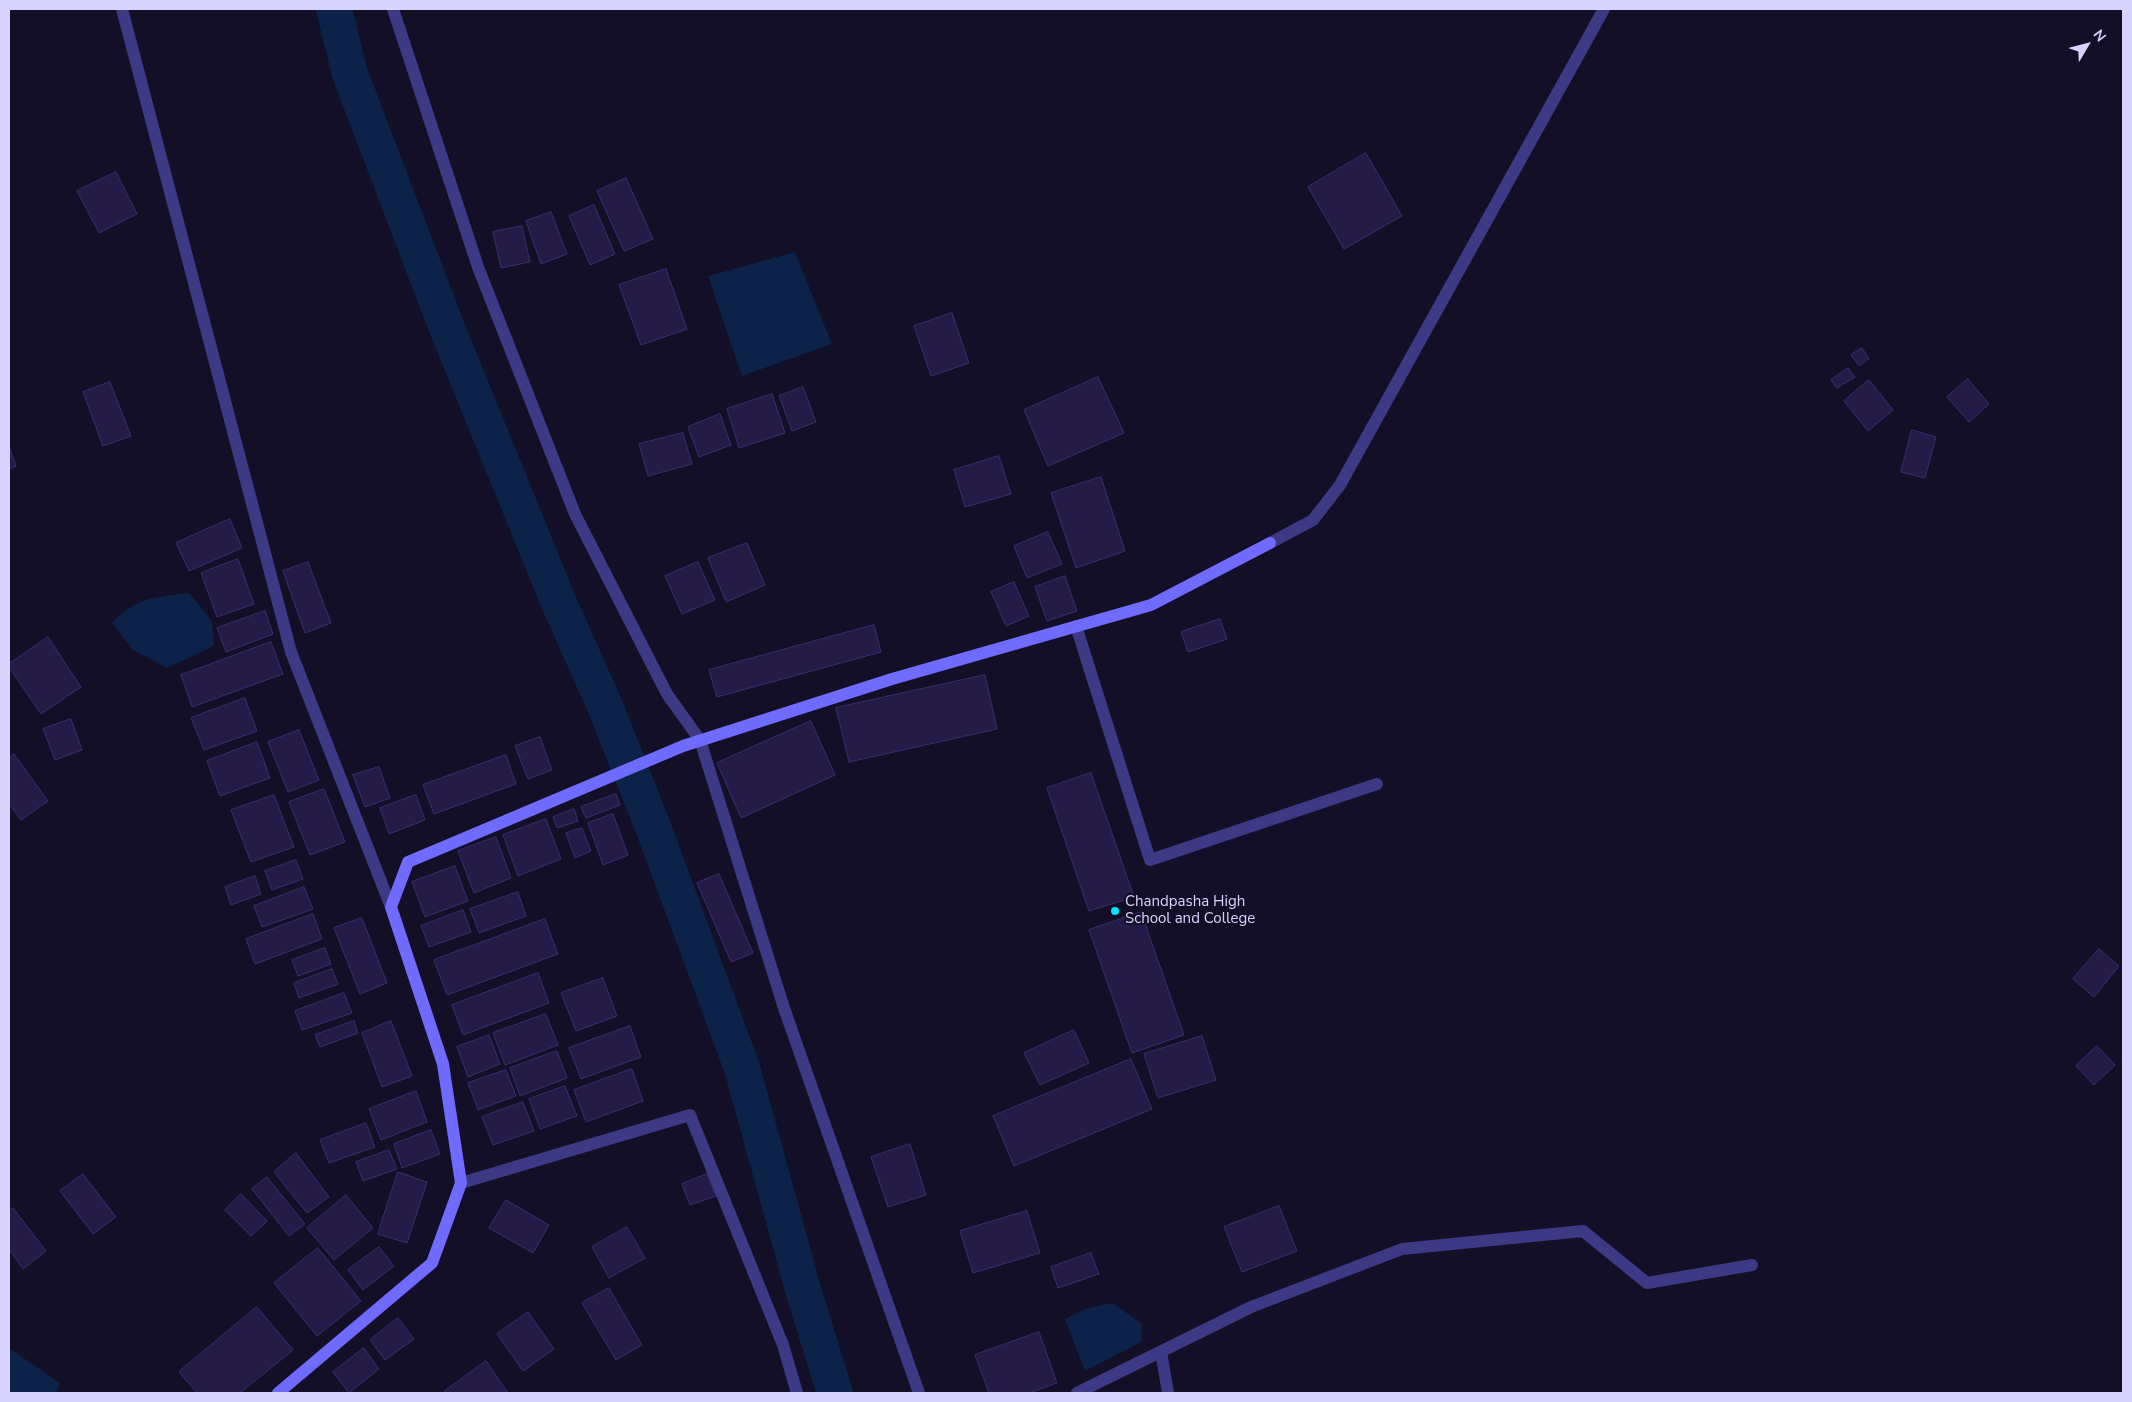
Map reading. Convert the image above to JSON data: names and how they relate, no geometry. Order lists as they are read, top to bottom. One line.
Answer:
{"places":["Chandpasha High School and College"],"north":"top right"}
